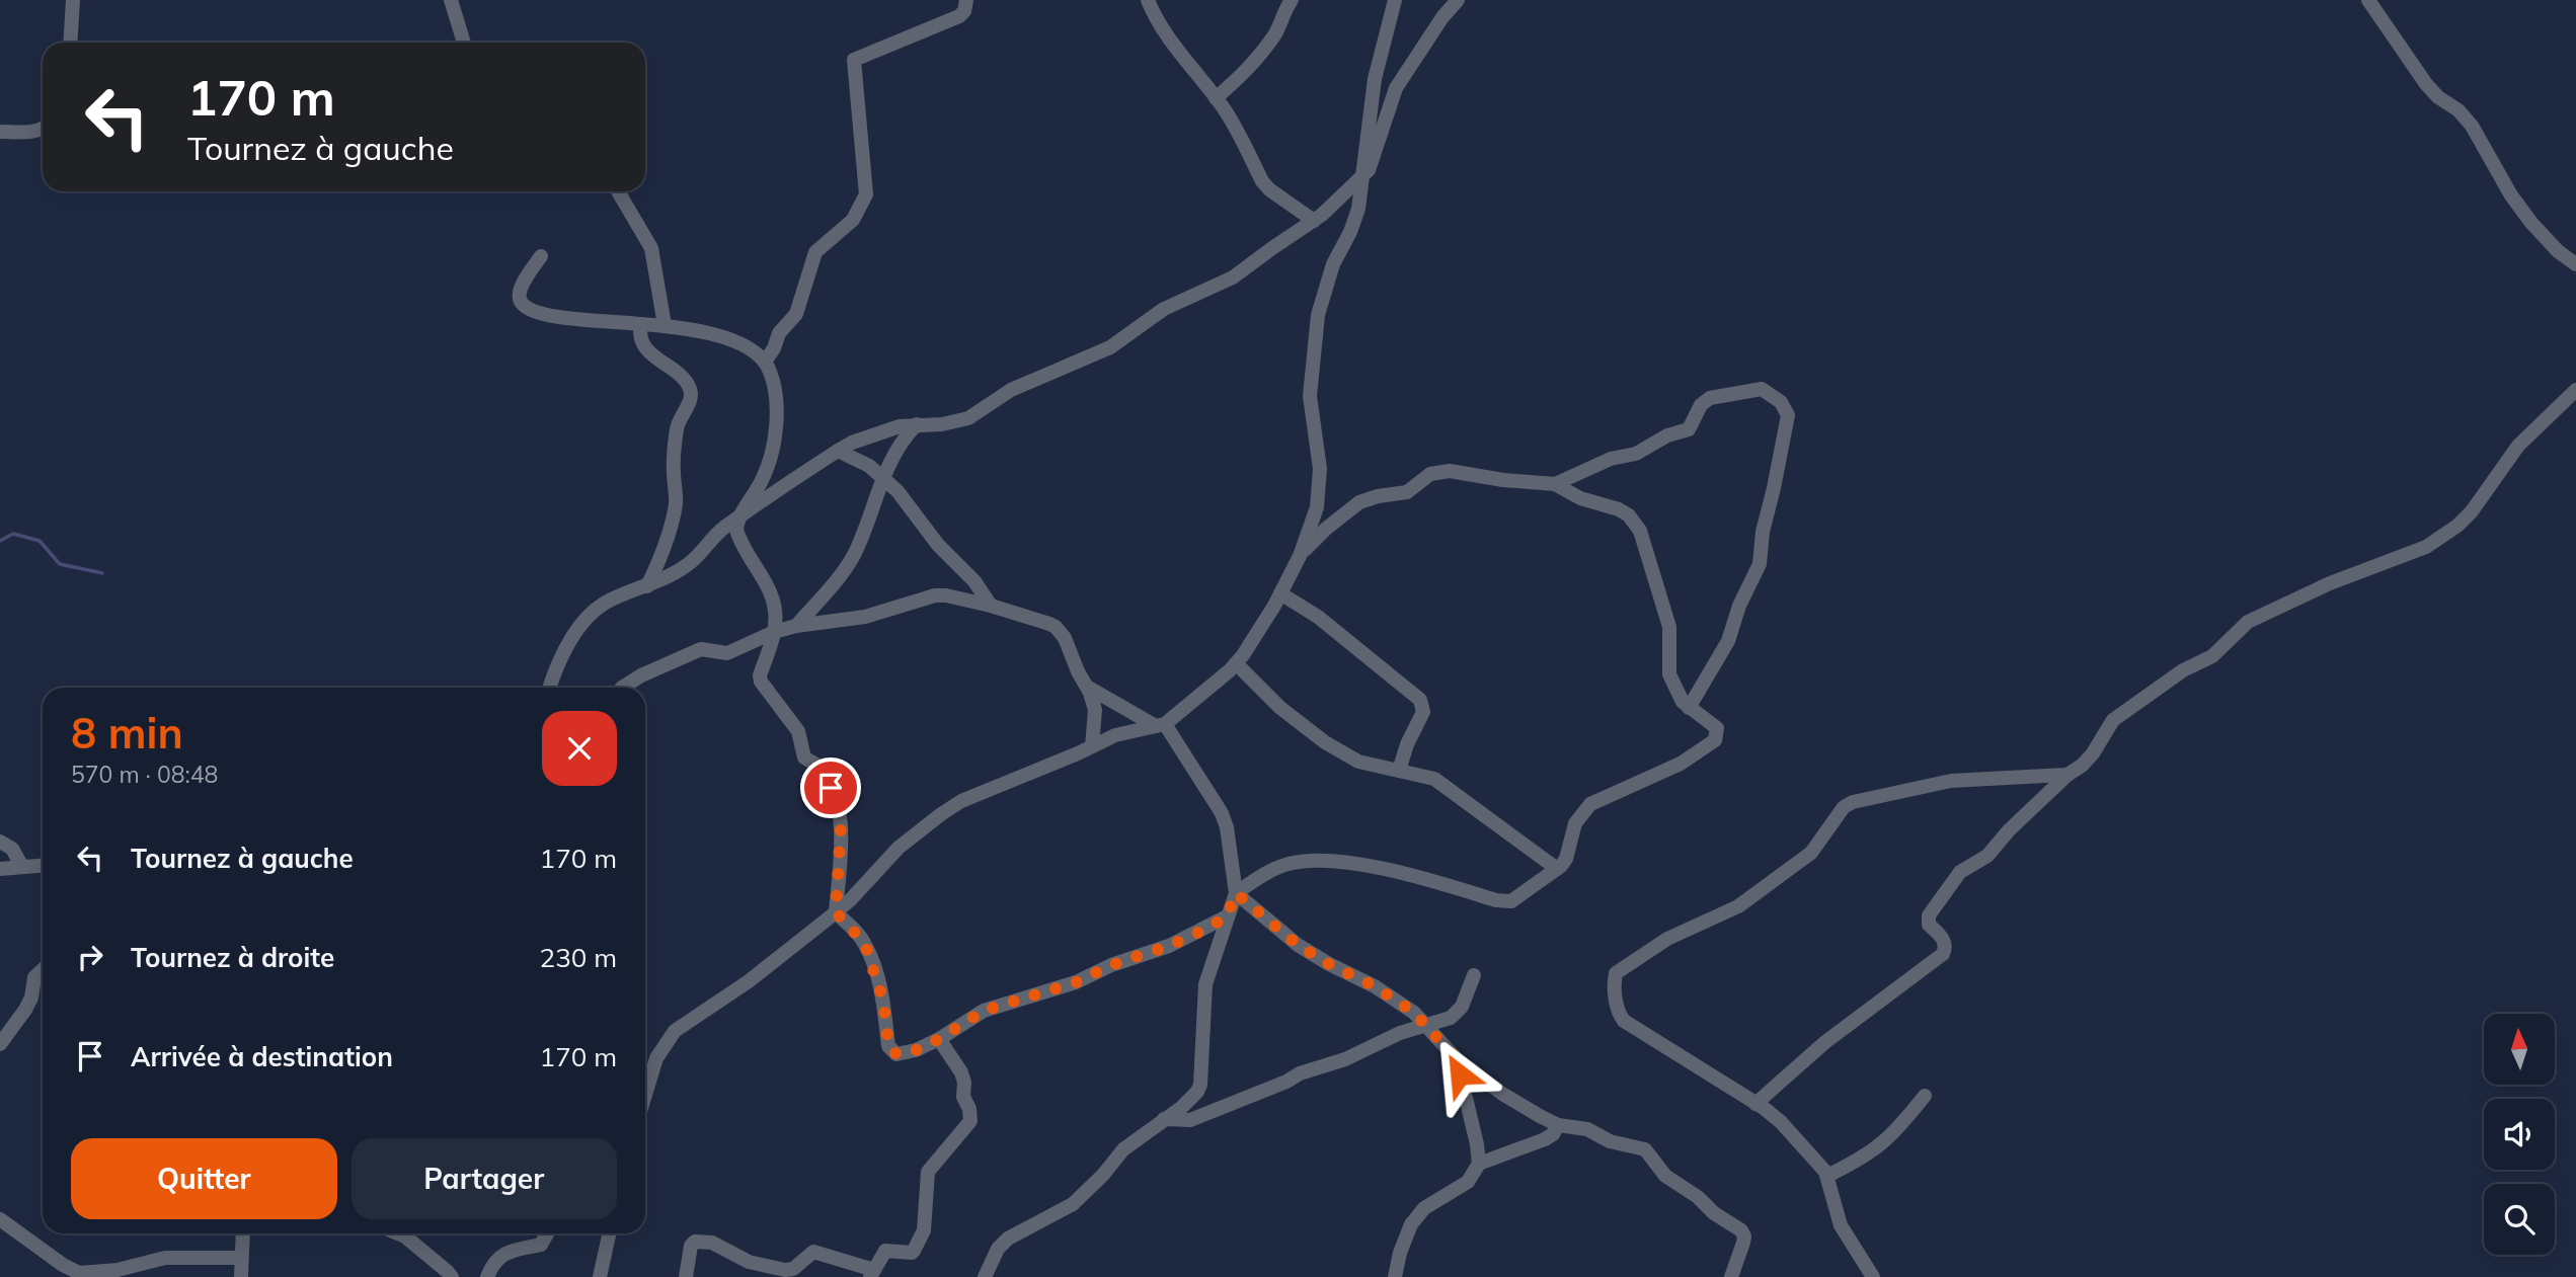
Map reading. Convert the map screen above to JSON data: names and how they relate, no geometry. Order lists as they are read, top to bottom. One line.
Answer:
{"north":"top","page":{"turn":["170 m","Tournez à gauche"],"heading":["8 min","570 m · 08:48"],"list":[{"name":"Tournez à gauche","value":"170 m"},{"name":"Tournez à droite","value":"230 m"},{"name":"Arrivée à destination","value":"170 m"}],"buttons":["Quitter","Partager"]}}
